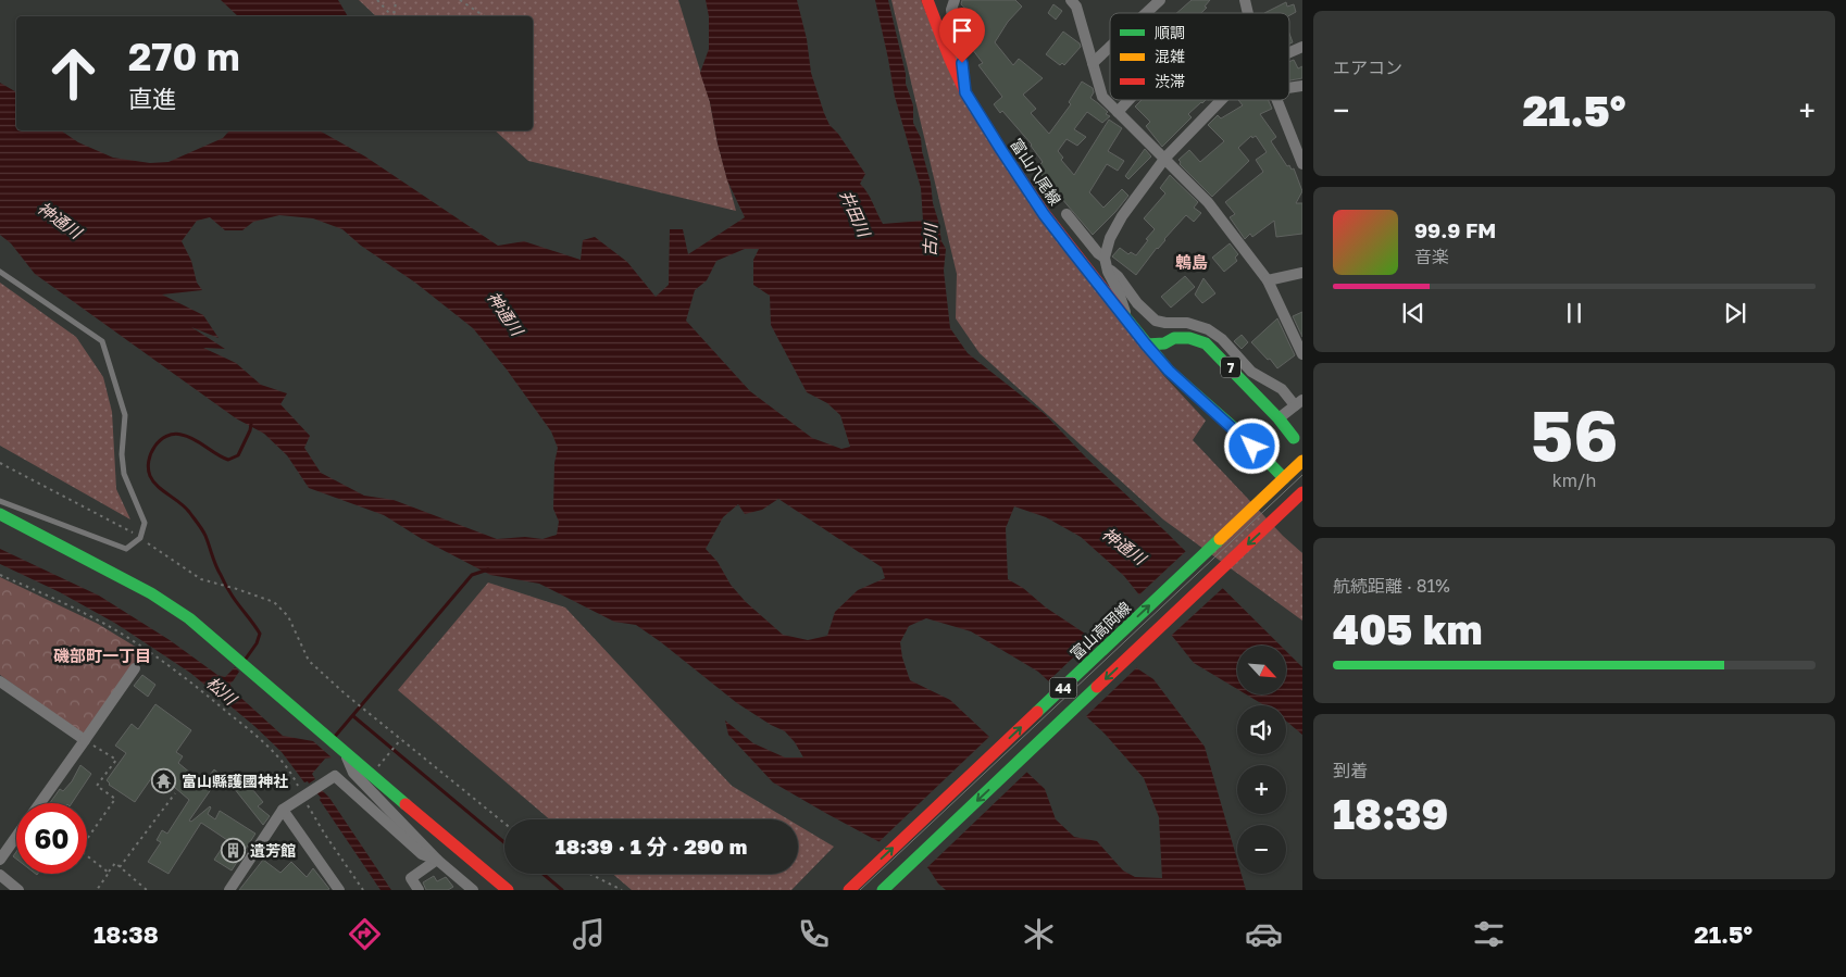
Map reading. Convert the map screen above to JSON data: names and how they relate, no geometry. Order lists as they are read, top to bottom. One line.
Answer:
{"streets":{"main road":["富山八尾線","7","富山高岡線","44"]},"crossings":[["富山八尾線","7"],["富山八尾線","富山高岡線"]],"districts":["鵯島","磯部町一丁目"],"water":["井田川","神通川","古川","松川"],"places":{"temple":["富山縣護國神社"],"building":["遺芳館"]},"legend":["順調","混雑","渋滞"],"north":"bottom right","page":{"tile":["エアコン",["56","km/h"],["航続距離 · 81%","405 km"],["到着","18:39"]],"turn":["270 m","直進"],"heat":["−","21.5°","+"],"song":["99.9 FM","音楽"],"map_buttons":["+","−"],"limit":"60","trip":"18:39 · 1 分 · 290 m","tabs":["18:38","21.5°"]}}
